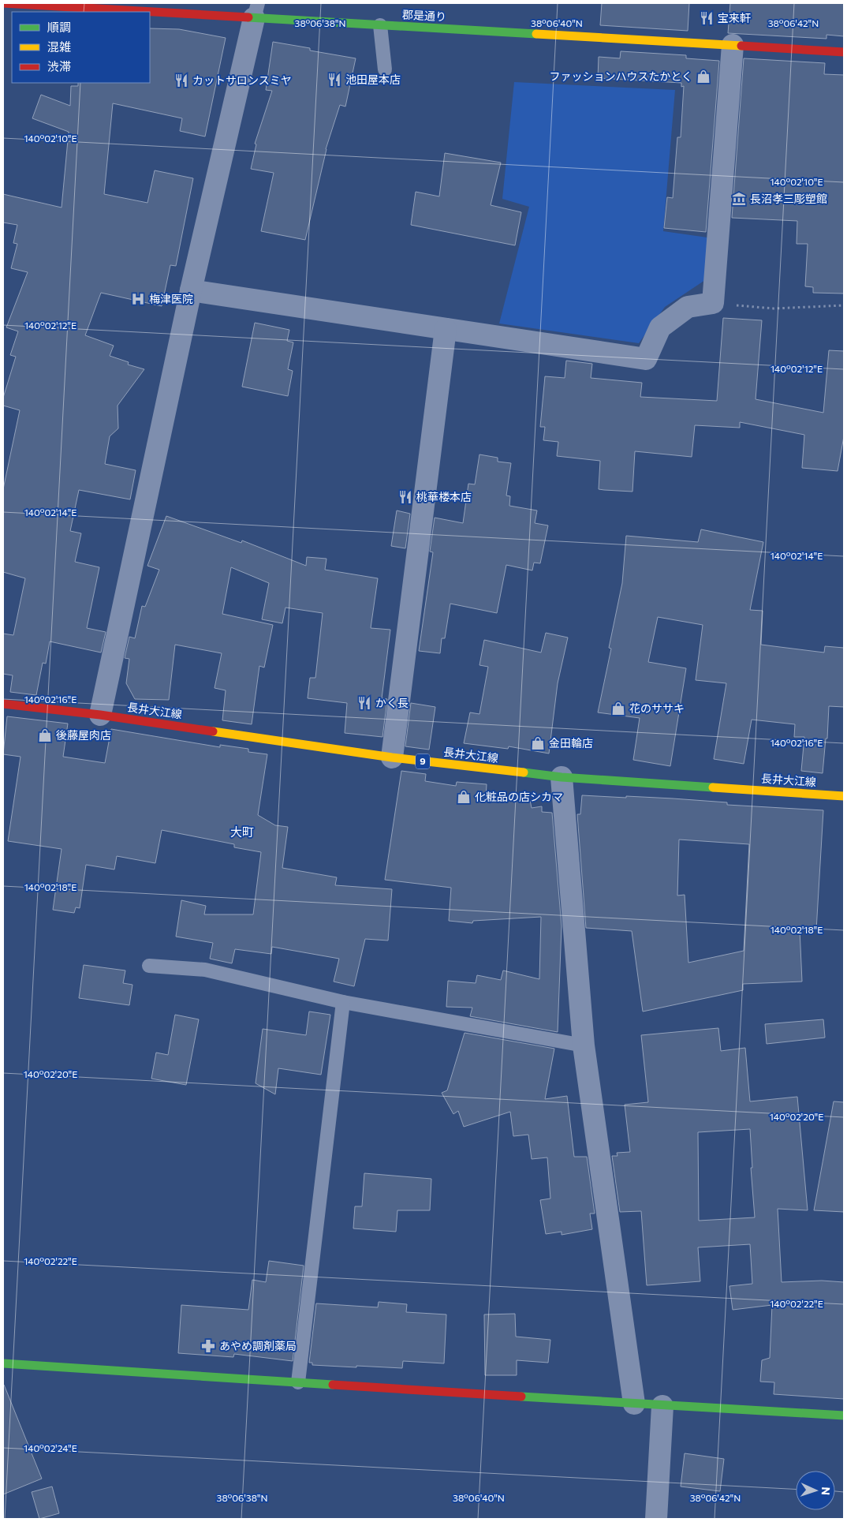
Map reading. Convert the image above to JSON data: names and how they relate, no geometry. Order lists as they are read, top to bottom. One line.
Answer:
{"streets":{"street":["郡是通り","長井大江線","9"]},"districts":["大町"],"places":{"restaurant":["宝来軒","池田屋本店","カットサロンスミヤ","桃華楼本店","かく長"],"shop":["ファッションハウスたかとく","花のササキ","後藤屋肉店","金田輪店","化粧品の店シカマ"],"museum":["長沼孝三彫塑館"],"hospital":["梅津医院"],"pharmacy":["あやめ調剤薬局"]},"legend":["順調","混雑","渋滞"],"north":"right","coordinates":["38°06'38\"N","38°06'40\"N","38°06'42\"N","140°02'10\"E","140°02'12\"E","140°02'14\"E","140°02'16\"E","140°02'18\"E","140°02'20\"E","140°02'22\"E","140°02'24\"E"]}
